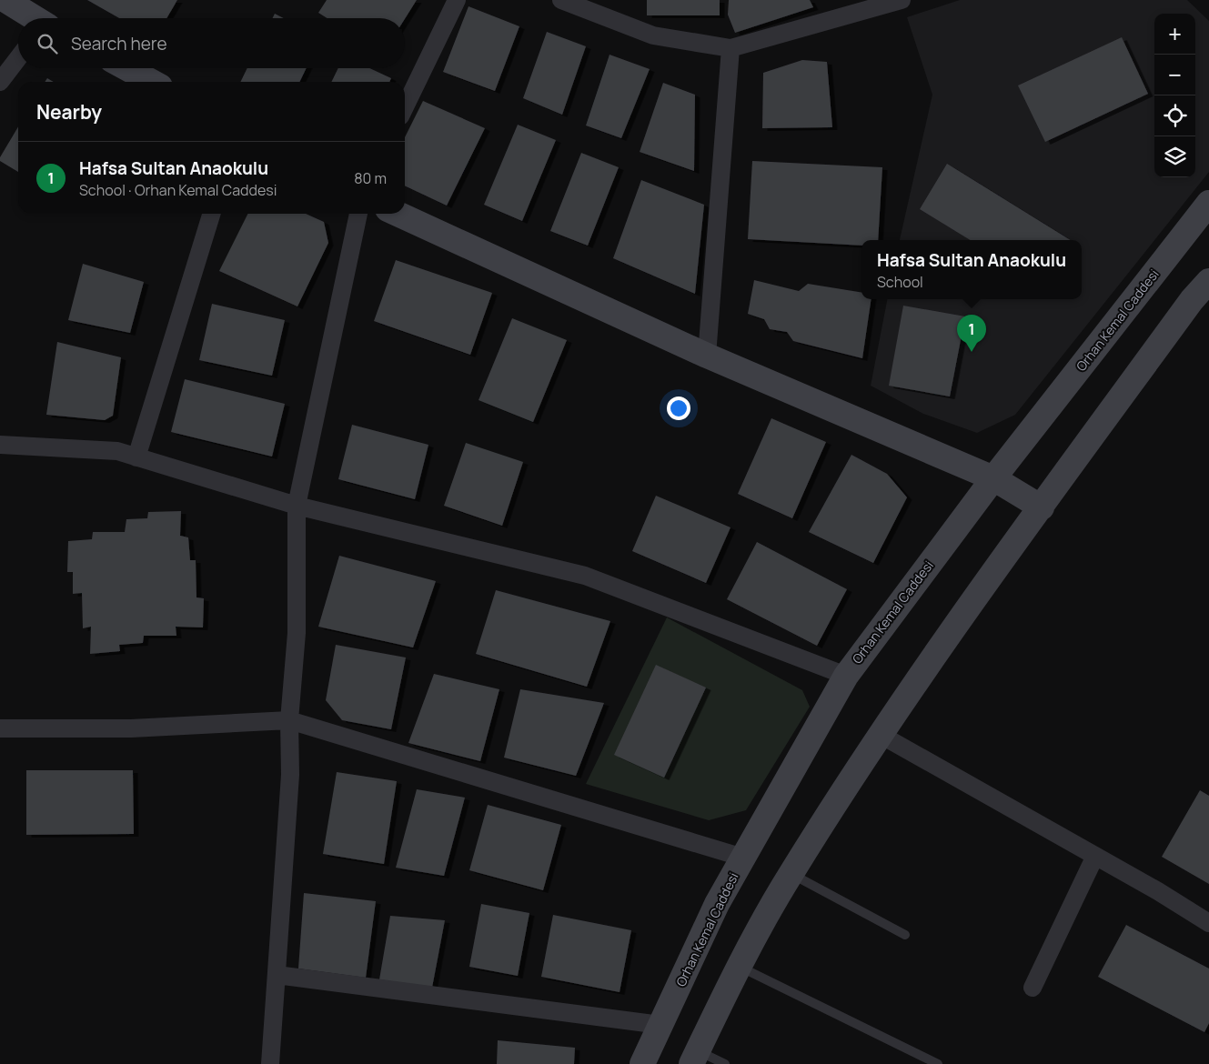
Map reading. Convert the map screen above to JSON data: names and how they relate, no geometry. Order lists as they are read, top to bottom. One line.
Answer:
{"streets":{"main road":["Orhan Kemal Caddesi"]},"page":{"map_buttons":["+","−"],"search":"Search here","heading":"Nearby","list":[{"mark":"1","name":"Hafsa Sultan Anaokulu","note":"School · Orhan Kemal Caddesi","value":"80 m"}],"popup":["Hafsa Sultan Anaokulu","School"],"pins":"1"}}
